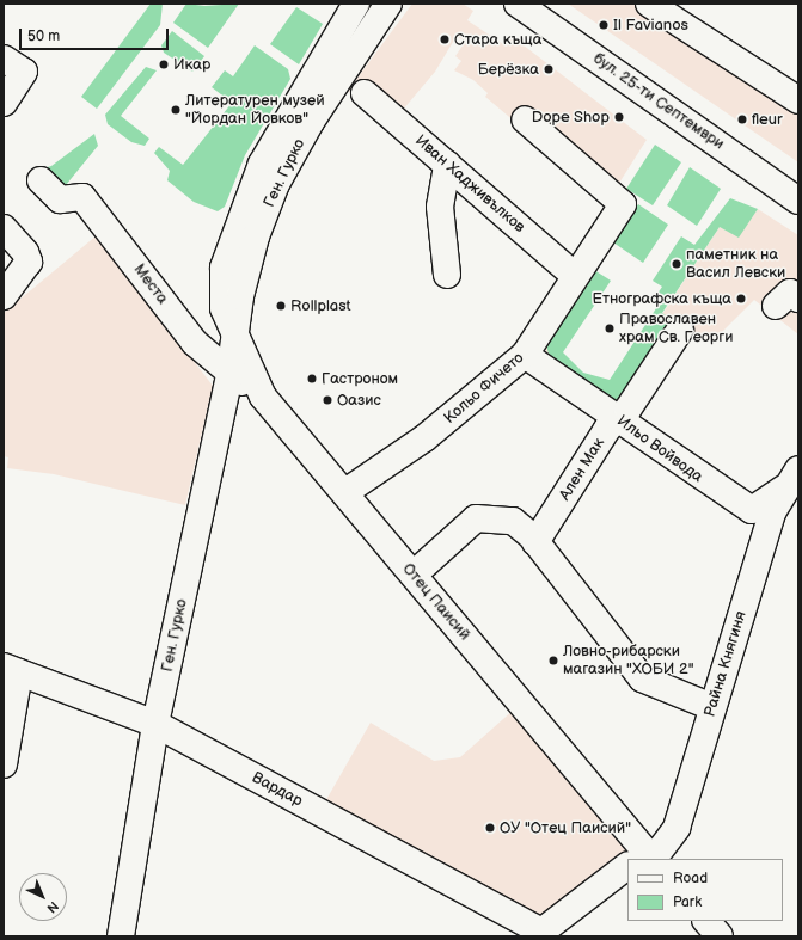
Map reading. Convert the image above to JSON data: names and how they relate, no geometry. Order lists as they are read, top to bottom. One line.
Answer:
{"streets":{"street":["бул. 25-ти Септември","Ген. Гурко","Иван Хадживълков","Места","Кольо Фичето","Ильо Войвода","Ален Мак","Отец Паисий","Райна Княгиня","Вардар"]},"crossings":[["Ген. Гурко","Места"],["Ген. Гурко","Отец Паисий"],["Ген. Гурко","Вардар"],["Иван Хадживълков","Кольо Фичето"],["Места","Отец Паисий"],["Кольо Фичето","Ильо Войвода"],["Кольо Фичето","Отец Паисий"],["Ильо Войвода","Ален Мак"],["Ильо Войвода","Райна Княгиня"],["Отец Паисий","Райна Княгиня"],["Райна Княгиня","Вардар"]],"places":["Il Favianos","Стара къща","Икар","Берёзка","Литературен музей \"Йордан Йовков\"","Dope Shop","fleur","паметник на Васил Левски","Етнографска къща","Rollplast","Православен храм Св. Георги","Гастроном","Оазис","Ловно-рибарски магазин \"ХОБИ 2\"","ОУ \"Отец Паисий\""],"legend":["Road","Park"],"scale_bar":"50 m","north":"bottom right"}
